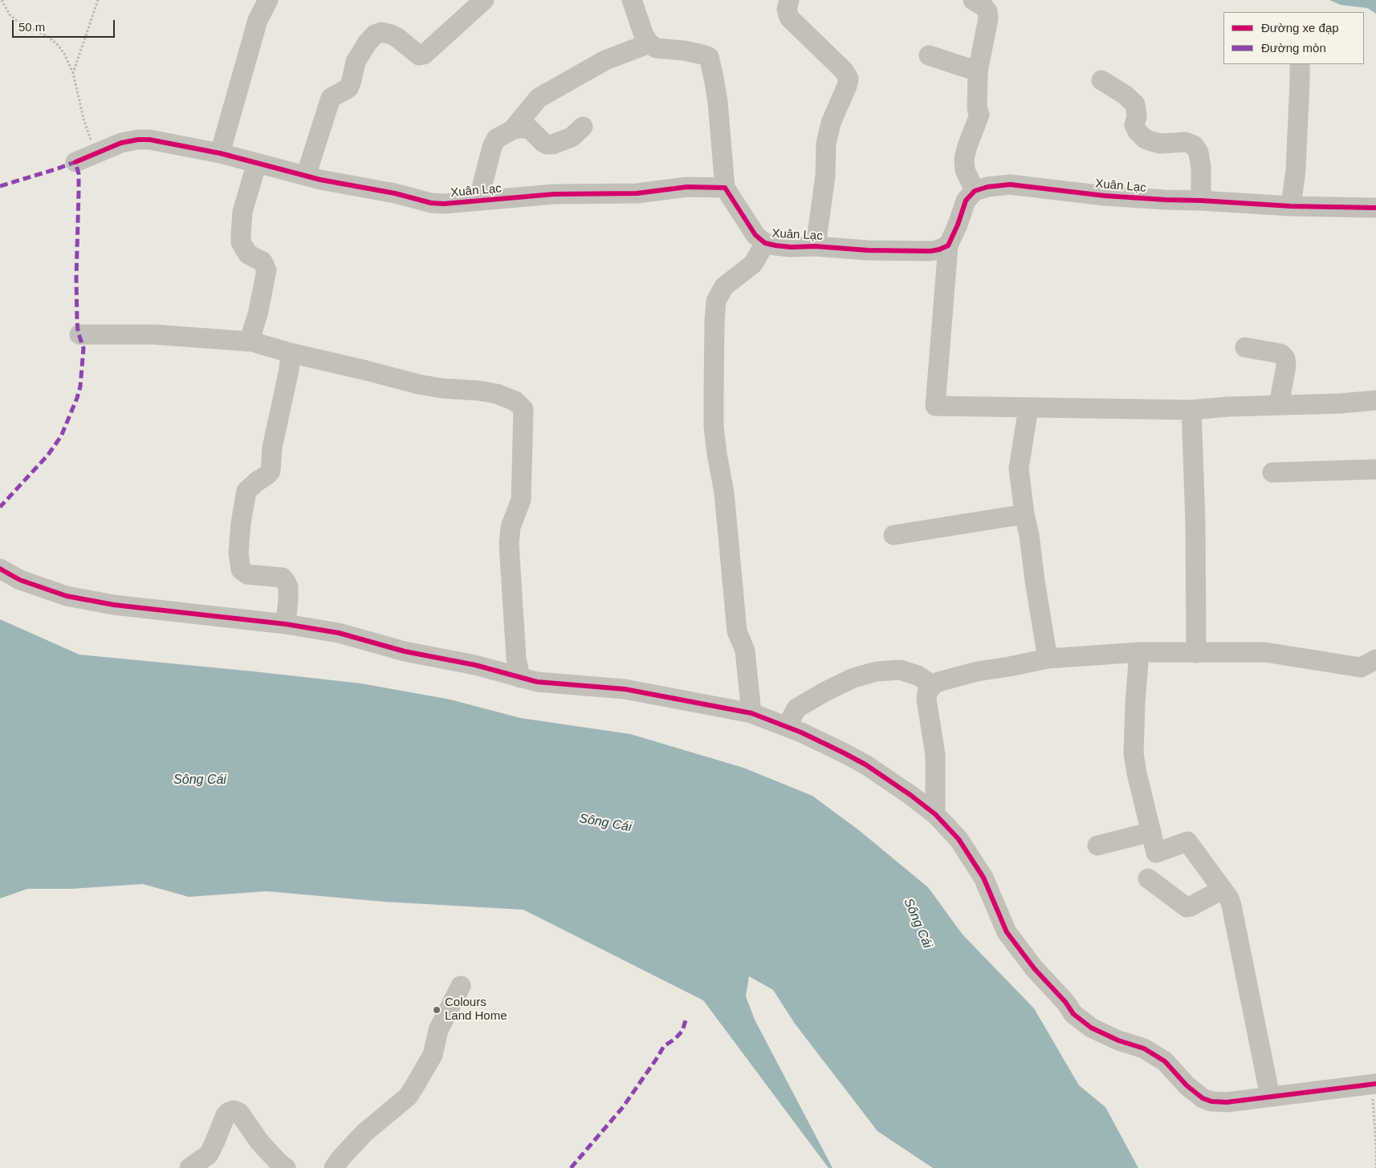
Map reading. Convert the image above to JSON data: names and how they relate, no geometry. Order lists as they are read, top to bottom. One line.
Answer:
{"streets":{"street":["Xuân Lạc"]},"water":["Sông Cái"],"places":["Colours Land Home"],"legend":["Đường xe đạp","Đường mòn"],"scale_bar":"50 m"}
